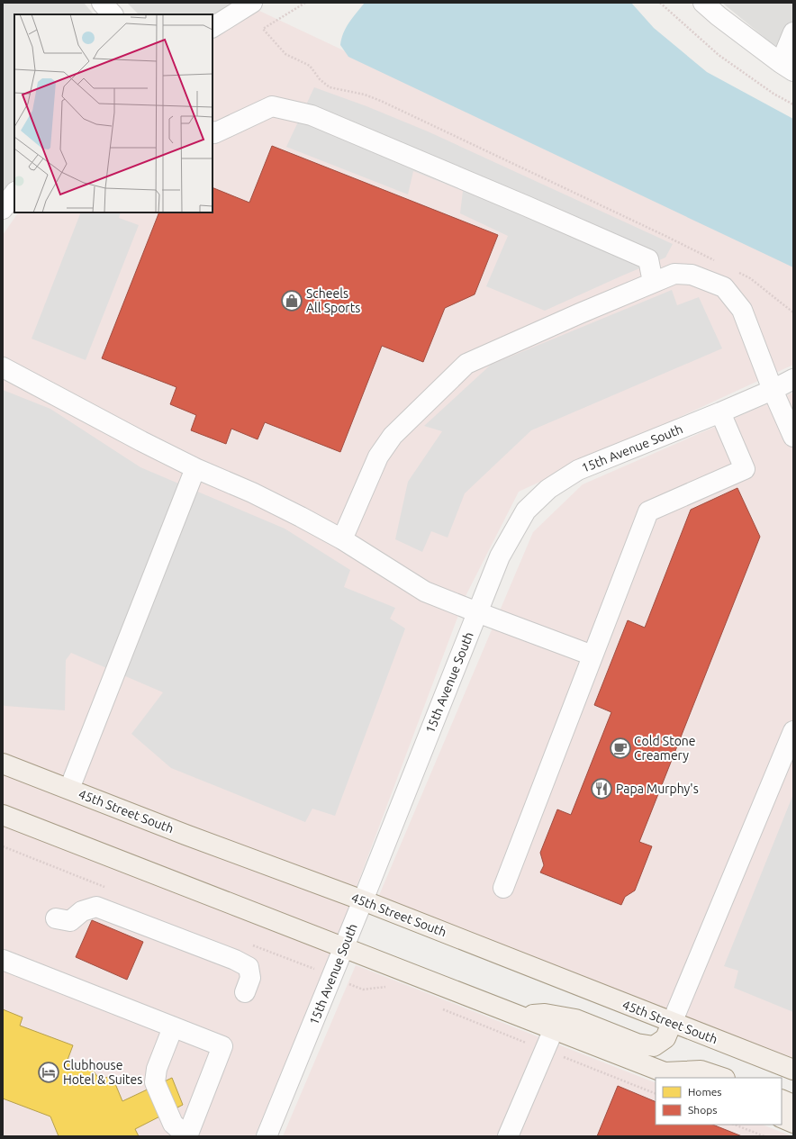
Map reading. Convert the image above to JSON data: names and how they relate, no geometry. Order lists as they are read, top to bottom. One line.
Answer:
{"streets":{"main road":["45th Street South"],"street":["15th Avenue South"]},"crossings":[["15th Avenue South","45th Street South"]],"places":{"shop":["Scheels All Sports"],"cafe":["Cold Stone Creamery"],"restaurant":["Papa Murphy's"],"hotel":["Clubhouse Hotel & Suites"]},"legend":["Homes","Shops"]}
